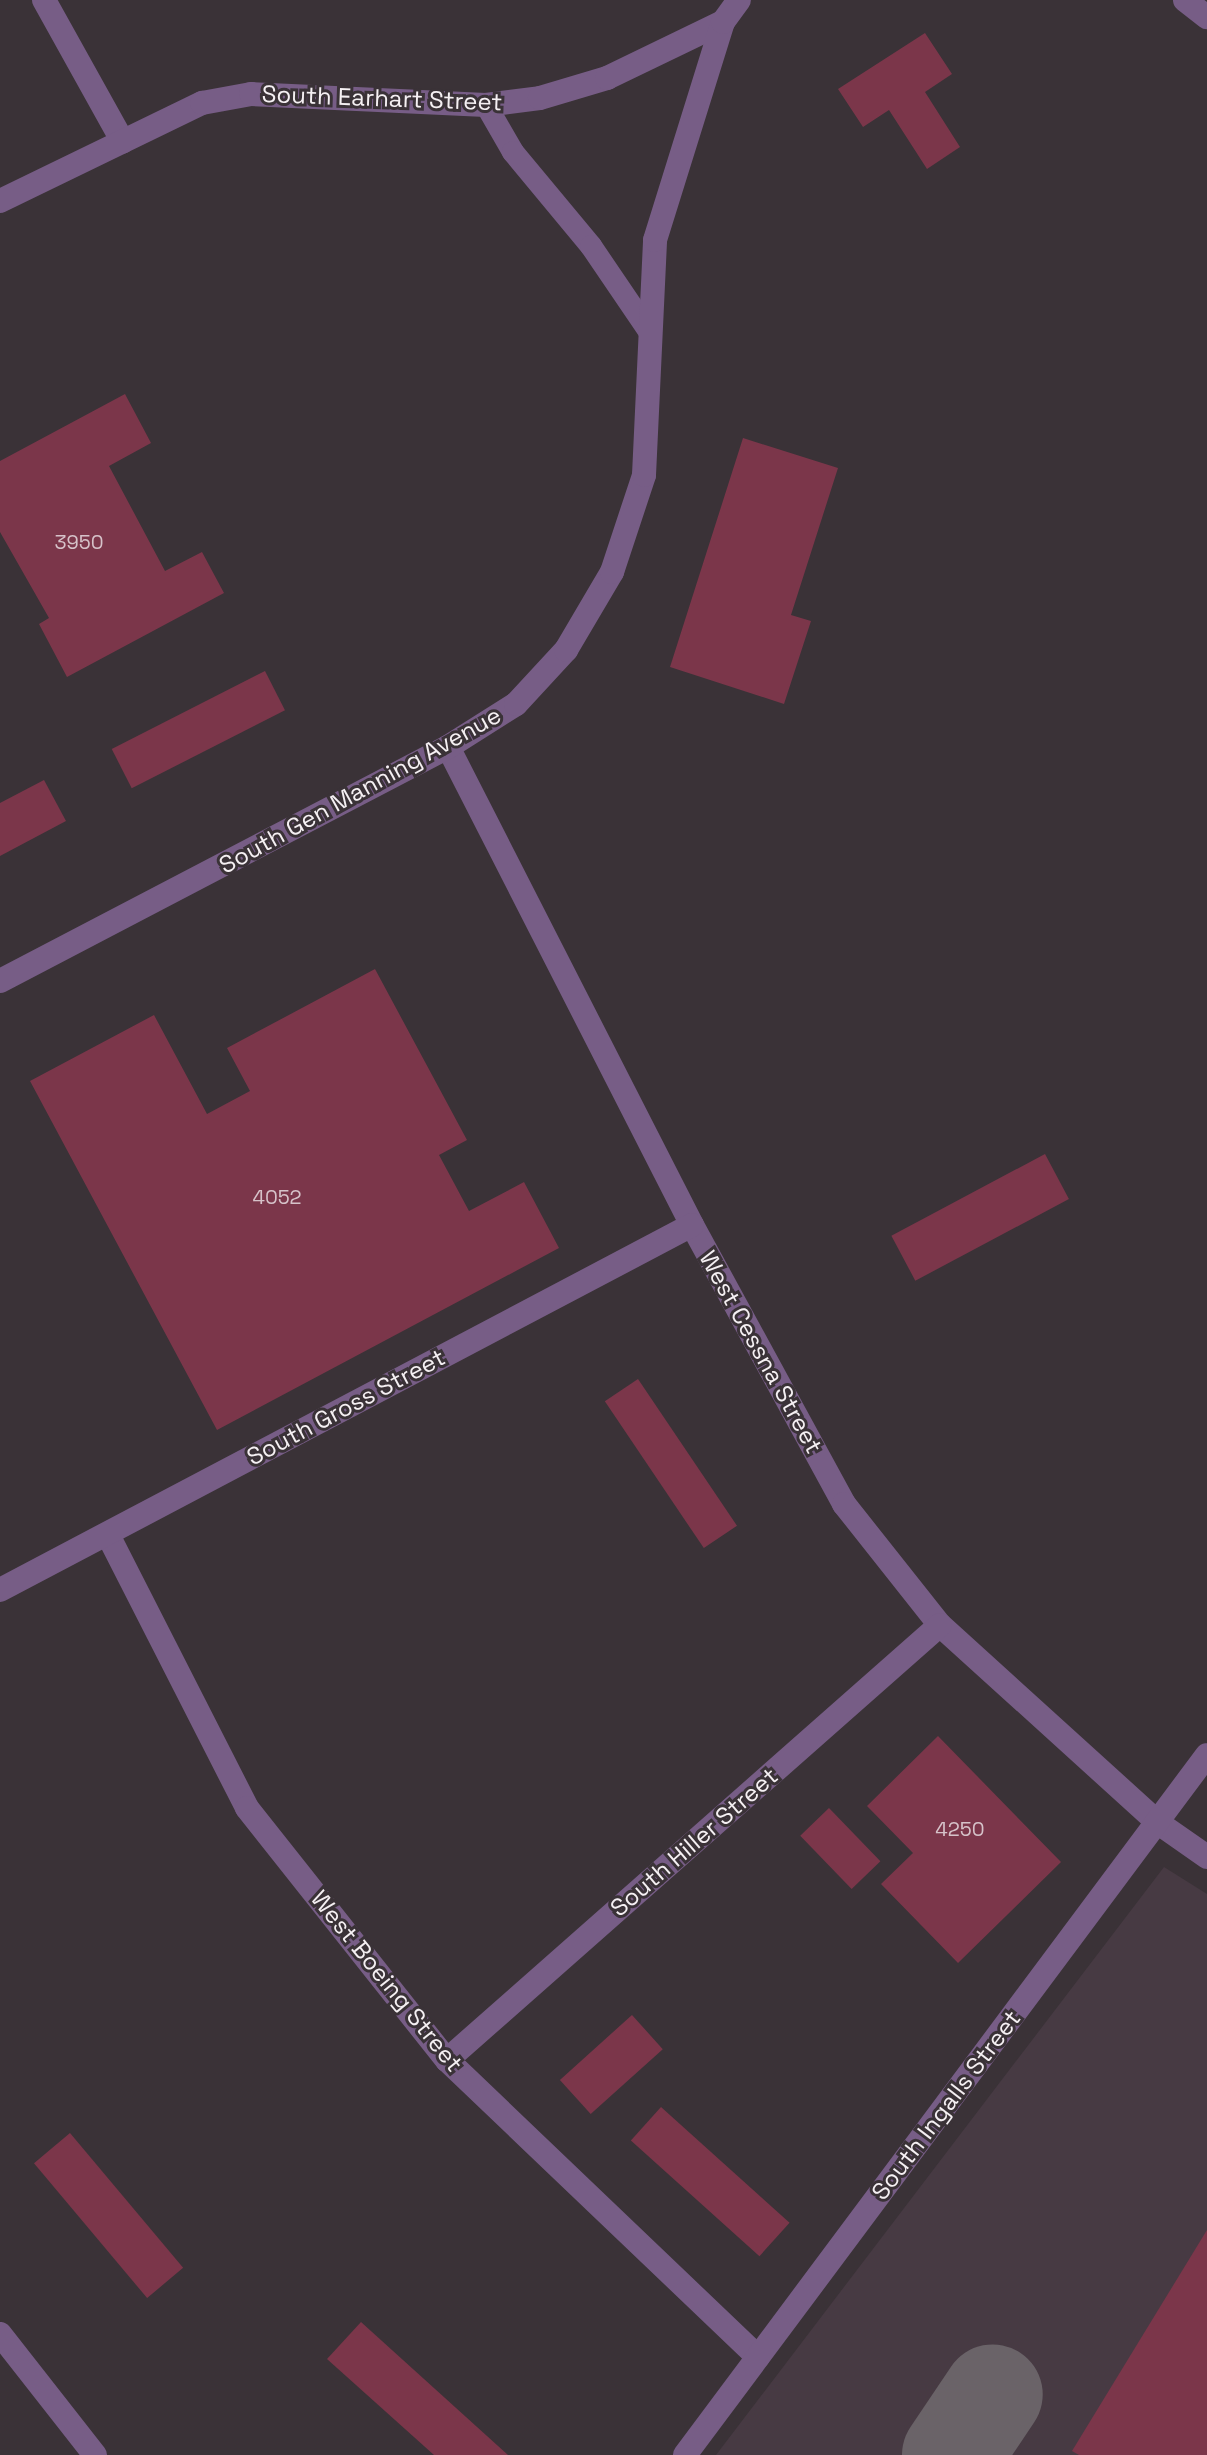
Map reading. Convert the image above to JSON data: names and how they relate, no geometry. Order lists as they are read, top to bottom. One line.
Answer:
{"streets":{"street":["South Earhart Street","South Gen Manning Avenue","West Cessna Street","South Gross Street","South Hiller Street","West Boeing Street","South Ingalls Street"]},"crossings":[["South Earhart Street","South Gen Manning Avenue"],["South Gen Manning Avenue","West Cessna Street"],["West Cessna Street","South Gross Street"],["West Cessna Street","South Hiller Street"],["West Cessna Street","South Ingalls Street"],["South Gross Street","West Boeing Street"],["South Hiller Street","West Boeing Street"],["West Boeing Street","South Ingalls Street"]],"house_numbers":["3950","4052","4250"]}
